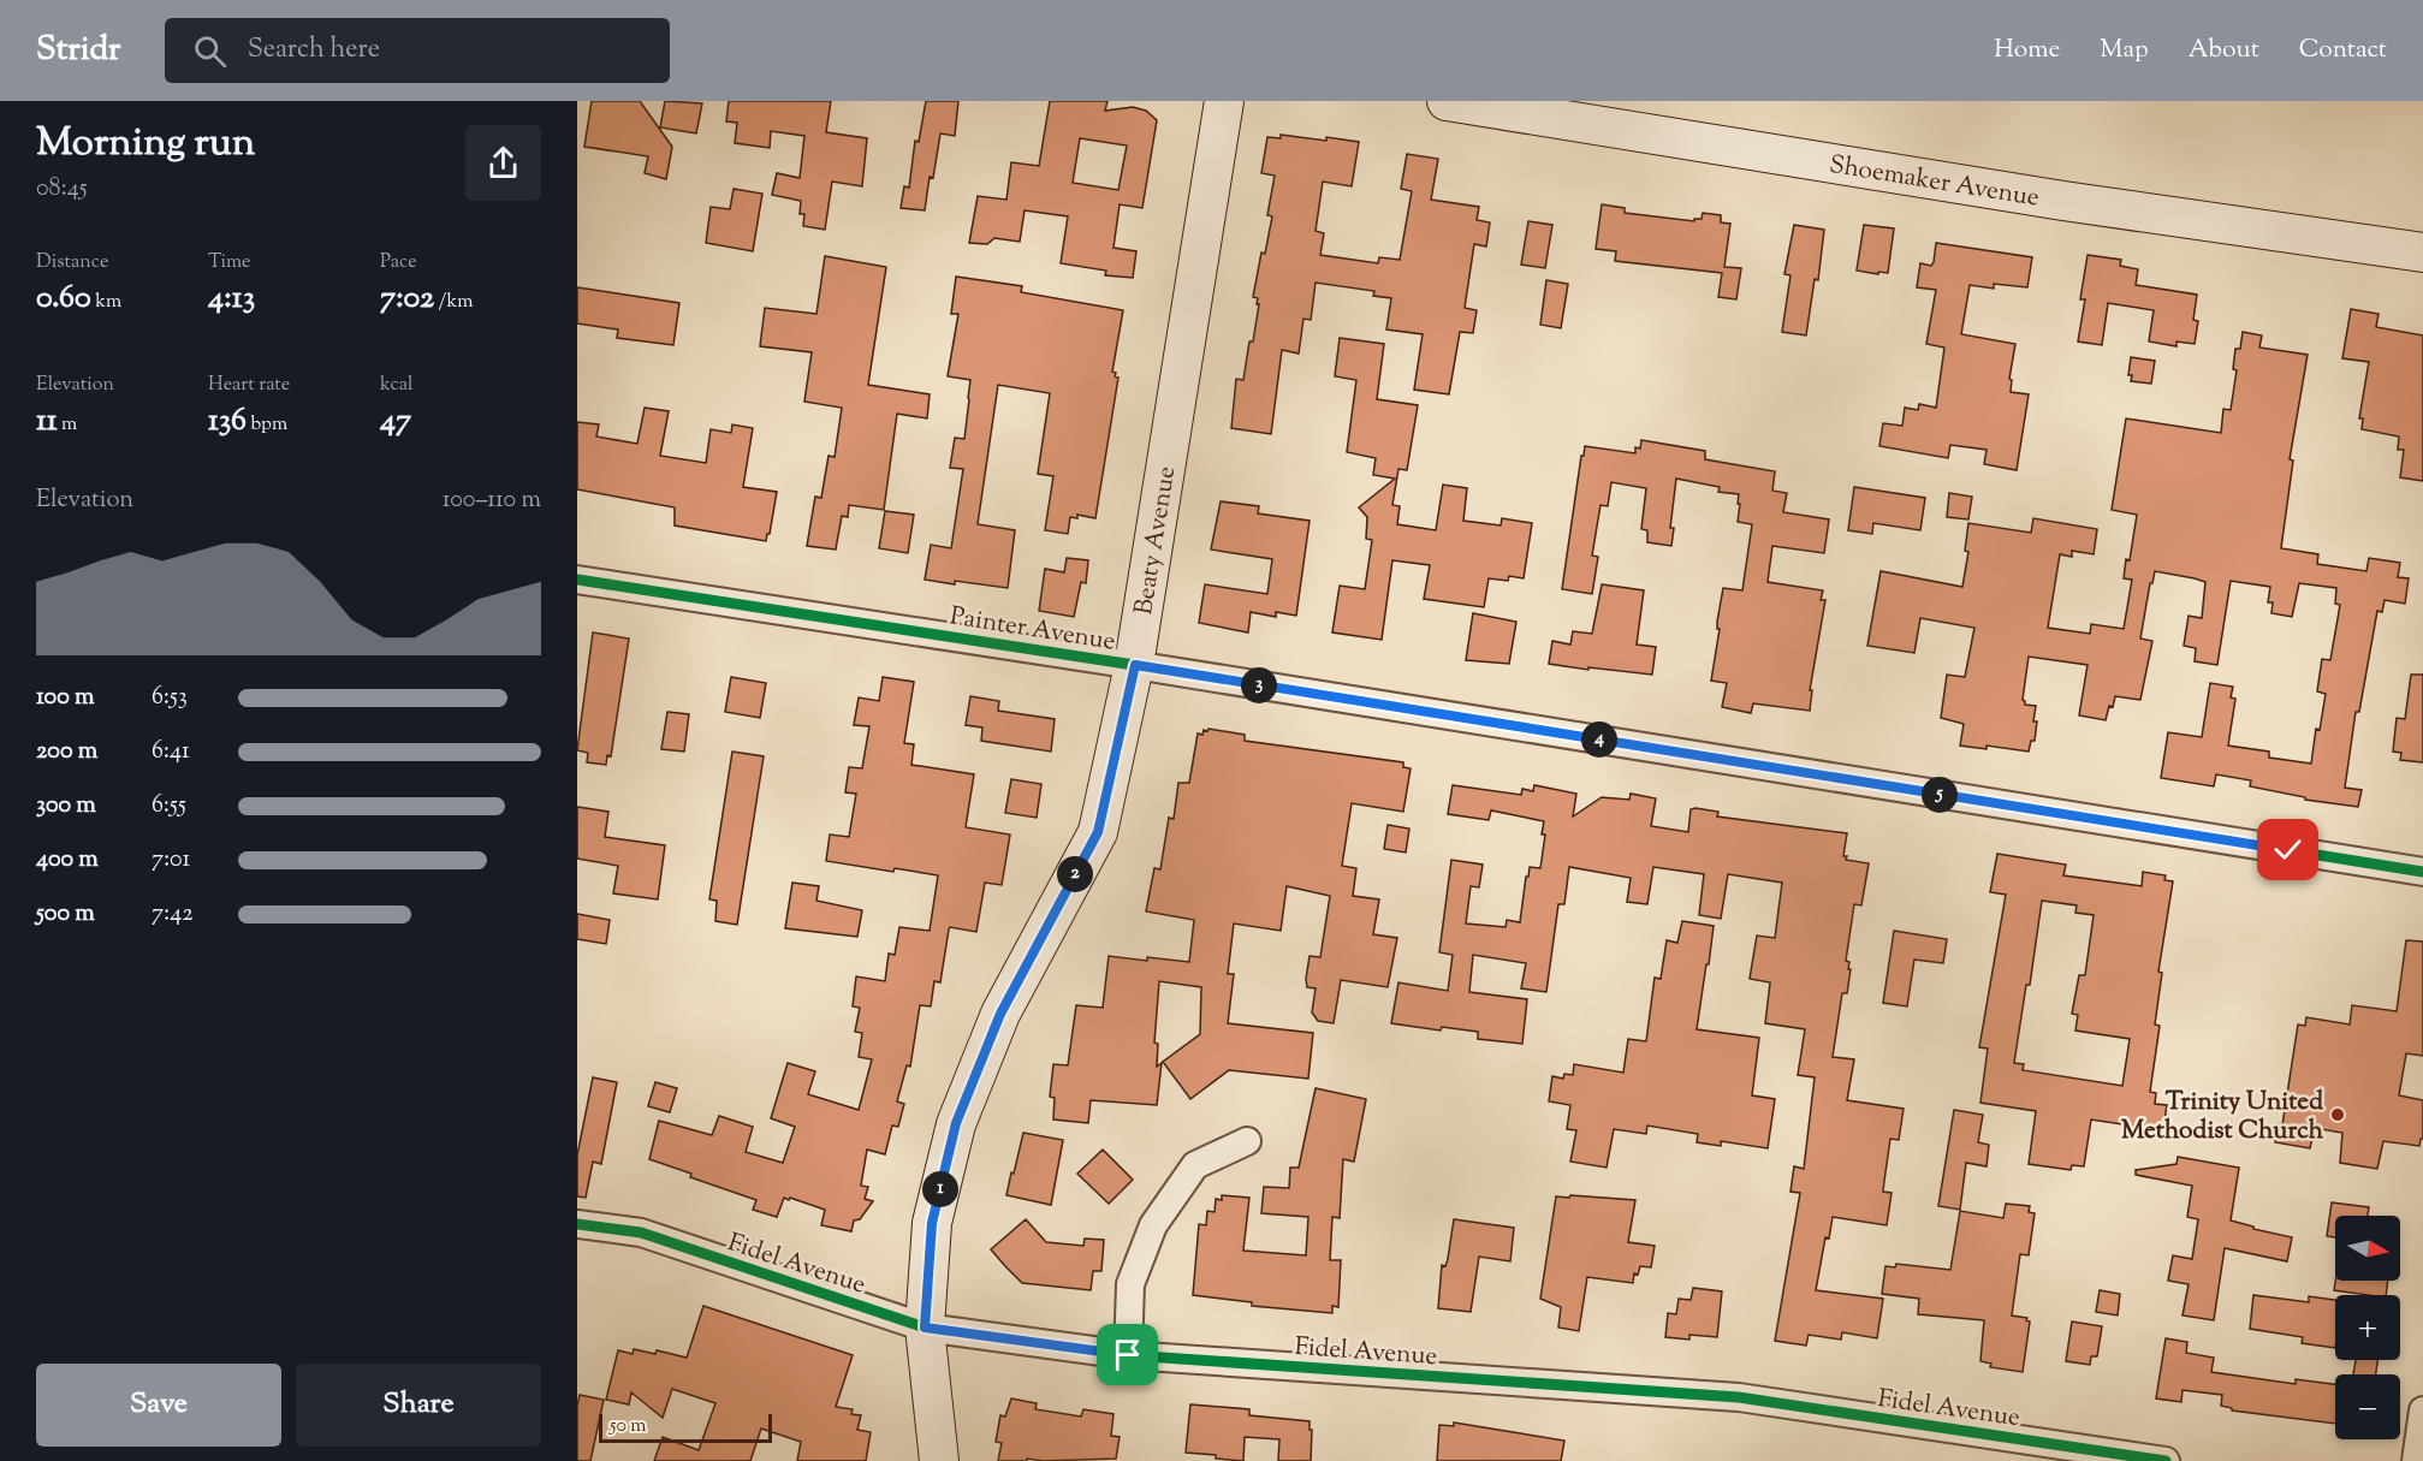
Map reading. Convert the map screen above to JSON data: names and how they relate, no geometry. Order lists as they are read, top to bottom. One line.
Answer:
{"streets":{"street":["Shoemaker Avenue","Beaty Avenue","Painter Avenue","Fidel Avenue"]},"crossings":[["Beaty Avenue","Painter Avenue"],["Beaty Avenue","Fidel Avenue"]],"places":["Trinity United Methodist Church"],"scale_bar":"50 m","north":"right","page":{"header":"Stridr","search":"Search here","nav":["Home","Map","About","Contact"],"heading":["Morning run","08:45"],"stats":[["Distance","0.60 km"],["Time","4:13"],["Pace","7:02 /km"],["Elevation","11 m"],["Heart rate","136 bpm"],["kcal","47"]],"chart":["Elevation","100–110 m"],"pins":["3","4","5","2","1"],"list":[{"name":"100 m","note":"6:53"},{"name":"200 m","note":"6:41"},{"name":"300 m","note":"6:55"},{"name":"400 m","note":"7:01"},{"name":"500 m","note":"7:42"}],"map_buttons":["+","−"],"buttons":["Save","Share"],"scale":"50 m"}}
